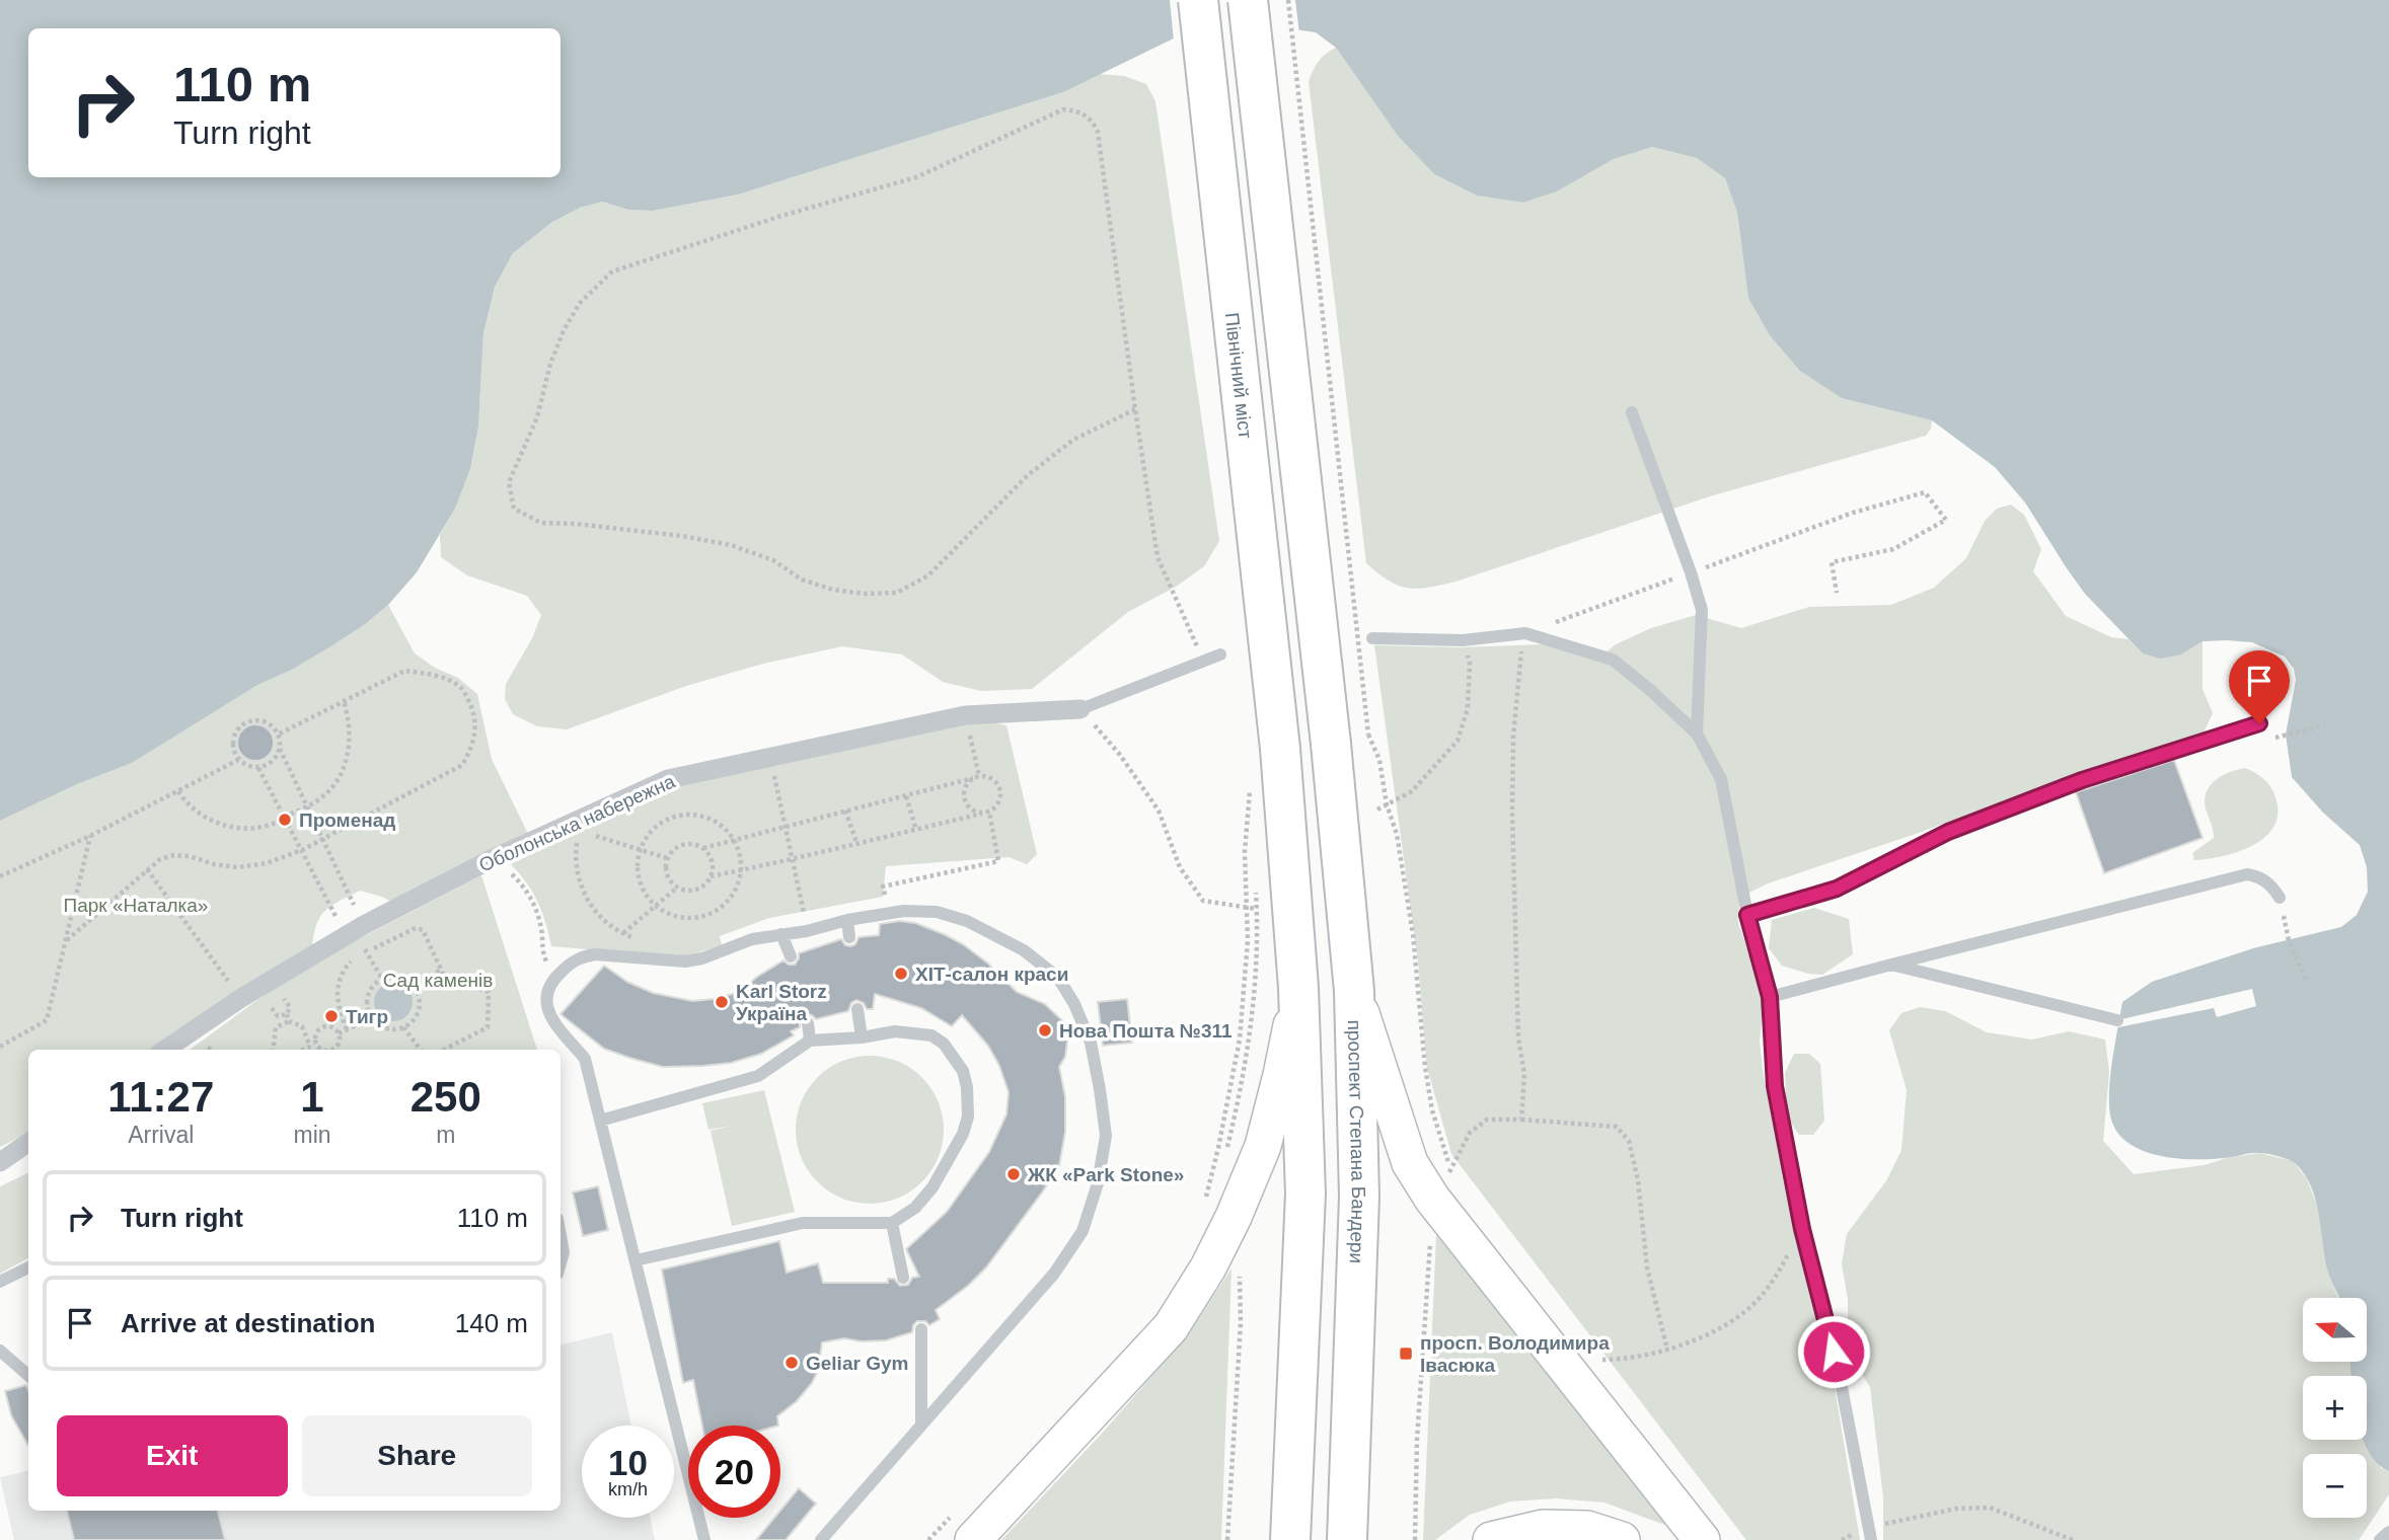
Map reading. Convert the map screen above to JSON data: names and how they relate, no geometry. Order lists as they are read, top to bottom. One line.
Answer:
{"streets":{"main road":["Північний міст","проспект Степана Бандери"],"street":["Оболонська набережна"]},"parks":["Парк «Наталка»","Сад каменів"],"places":{"other":["Променад","ХІТ-салон краси","Karl Storz Україна","Тигр","Нова Пошта №311","ЖК «Park Stone»","Geliar Gym"],"transit":["просп. Володимира Івасюка"]},"north":"left","page":{"turn":["110 m","Turn right"],"eta":["11:27","Arrival","1","min","250","m"],"list":[{"name":"Turn right","value":"110 m"},{"name":"Arrive at destination","value":"140 m"}],"map_buttons":["+","−"],"buttons":["Exit","Share"],"speed":"10 km/h","limit":"20"}}
